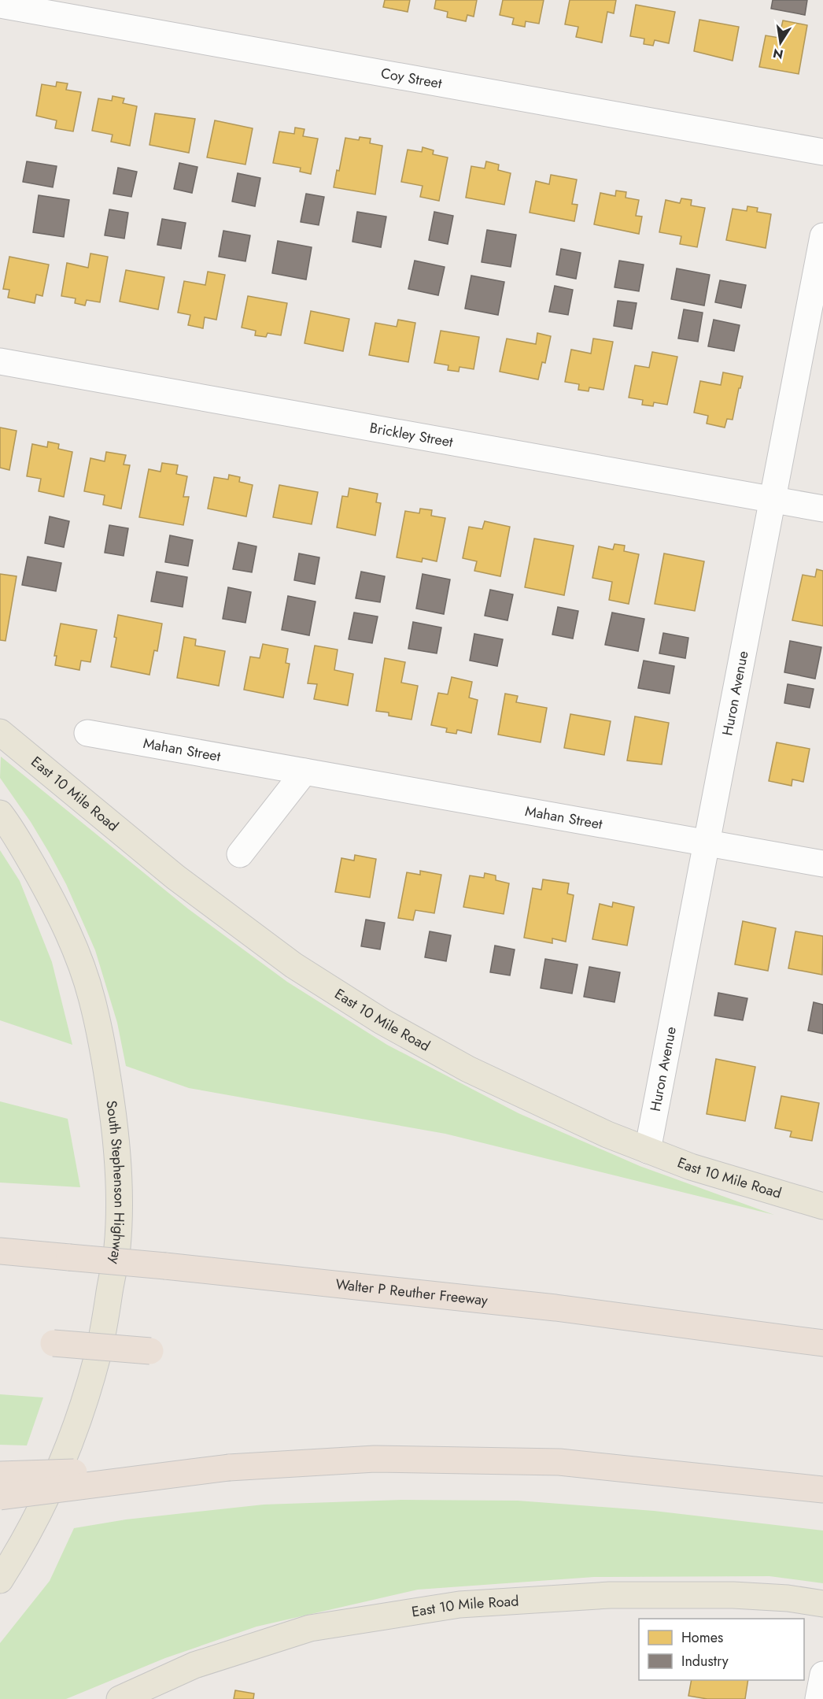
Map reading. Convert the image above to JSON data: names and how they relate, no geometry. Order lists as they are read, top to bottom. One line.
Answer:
{"streets":{"highway":["Walter P Reuther Freeway"],"main road":["East 10 Mile Road","South Stephenson Highway"],"street":["Coy Street","Brickley Street","Huron Avenue","Mahan Street"]},"crossings":[["Brickley Street","Huron Avenue"],["Huron Avenue","Mahan Street"],["Huron Avenue","East 10 Mile Road"]],"legend":["Homes","Industry"],"north":"bottom"}
